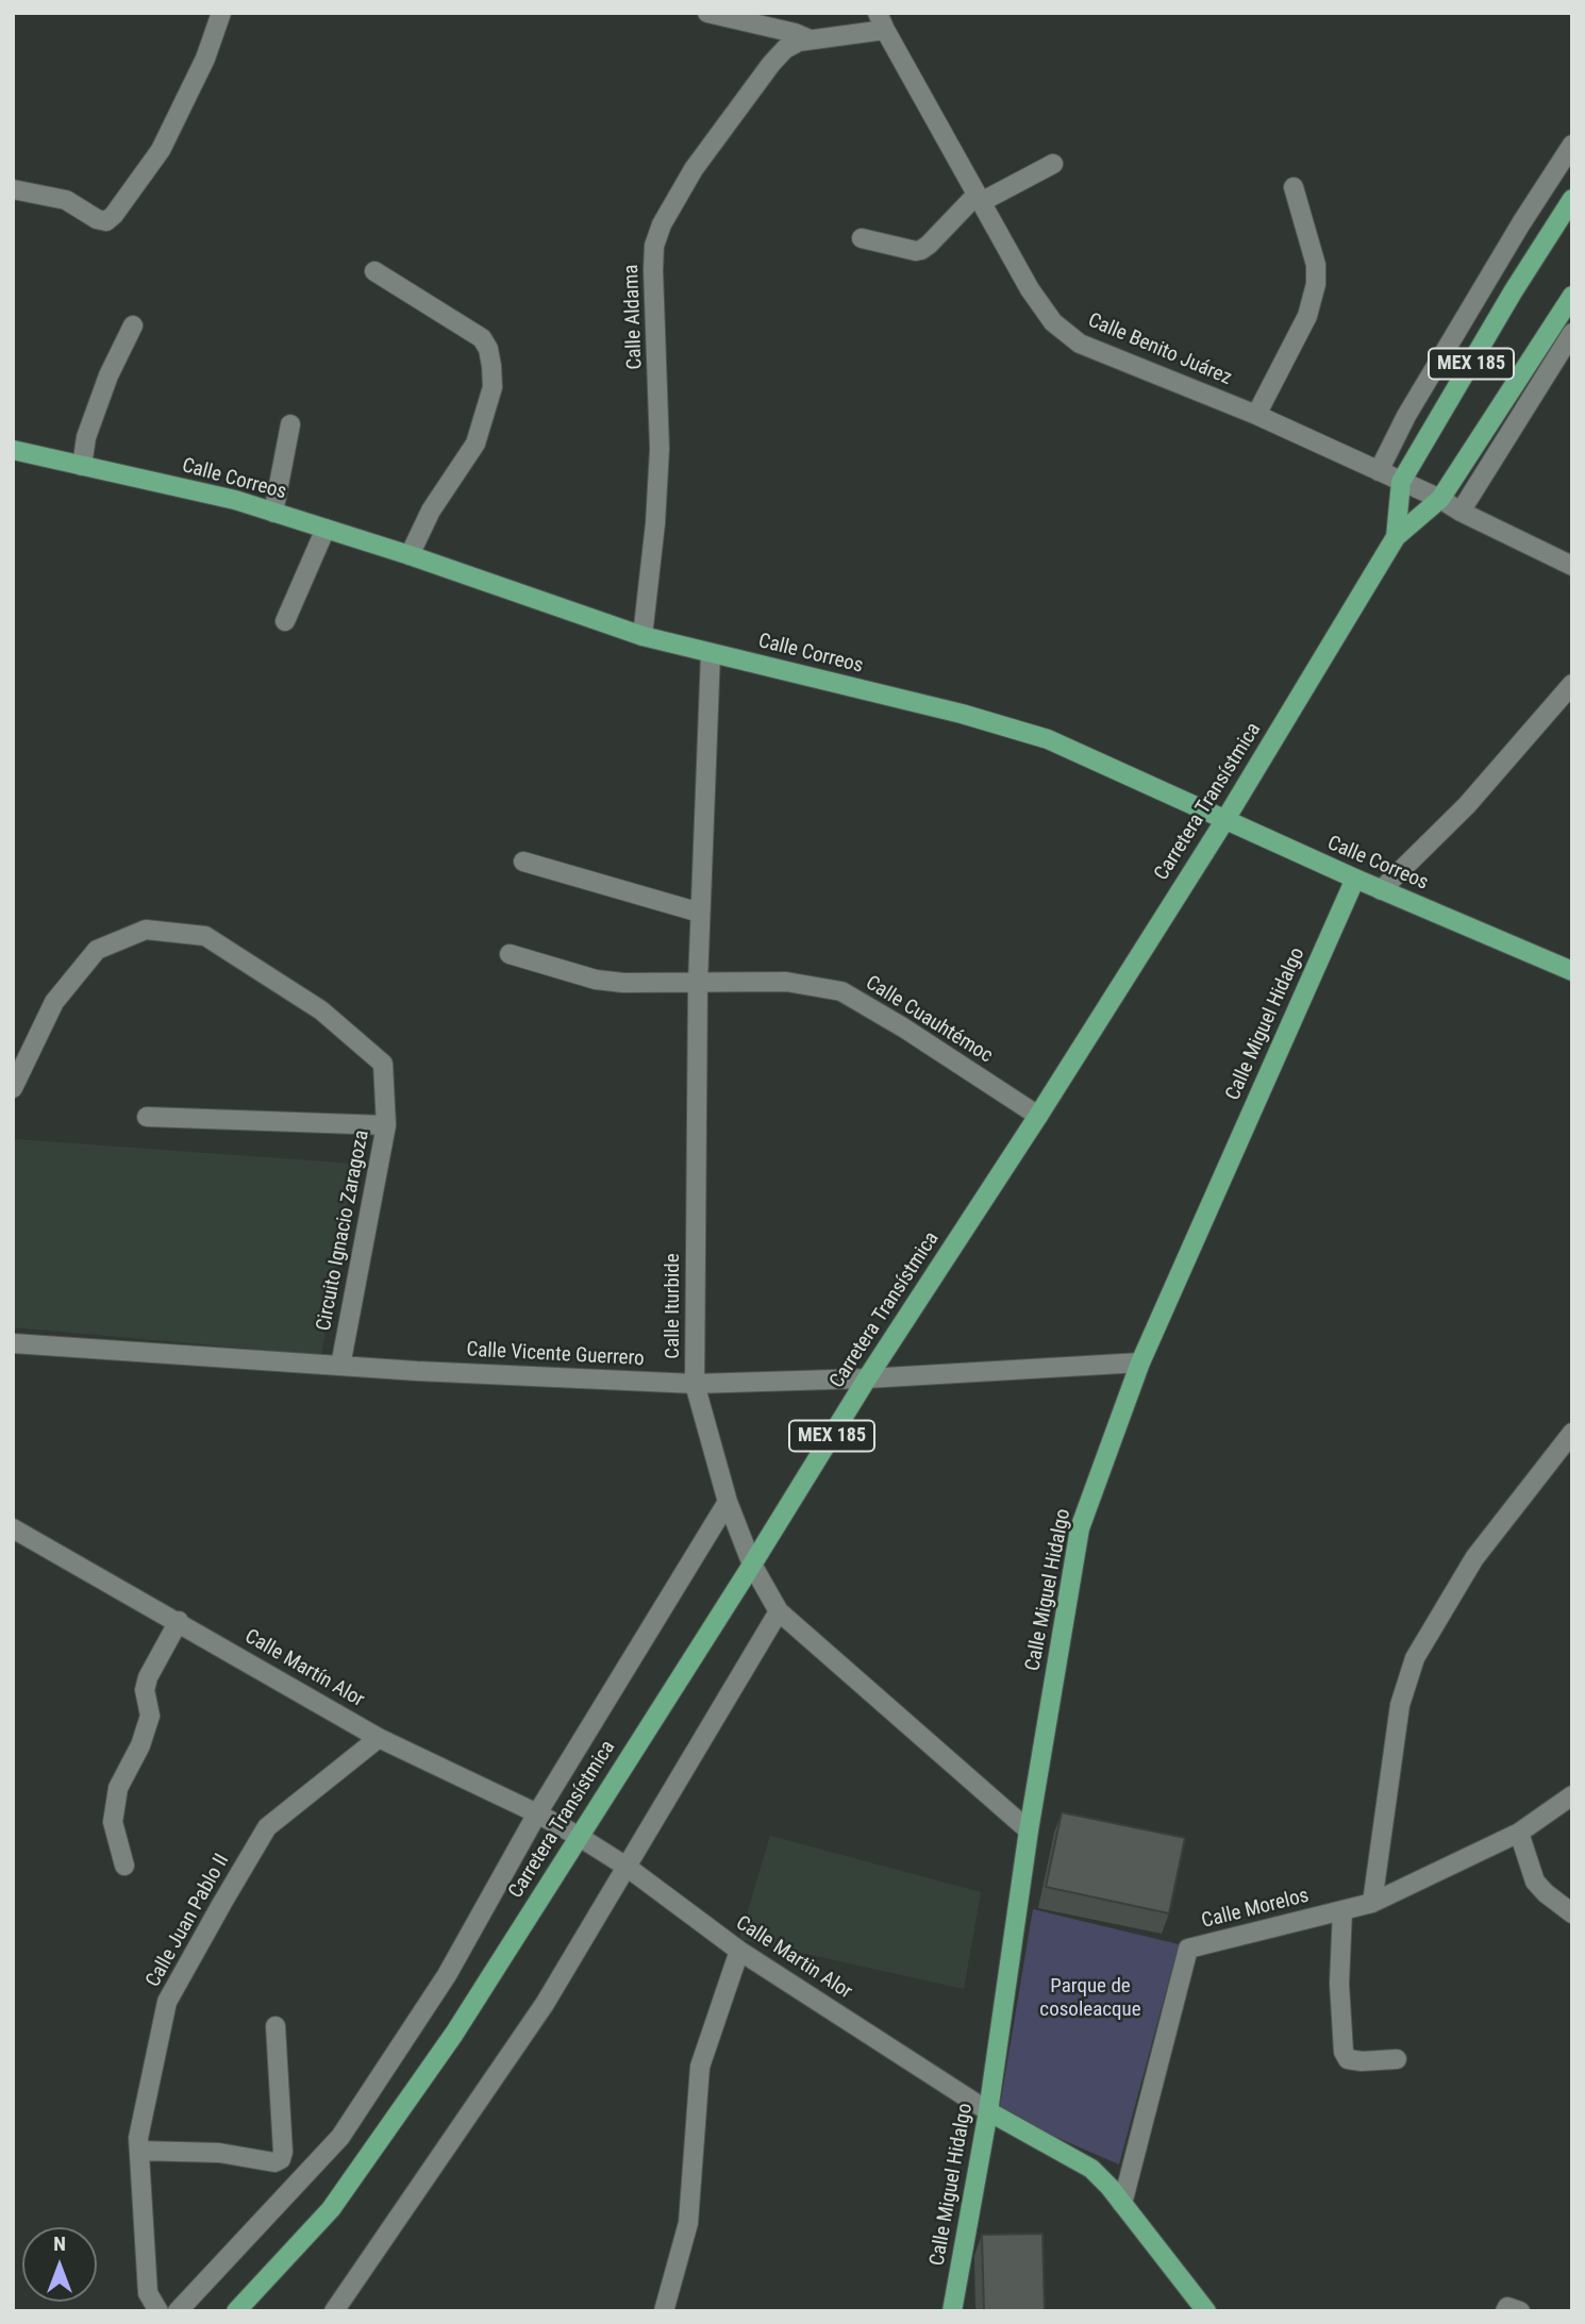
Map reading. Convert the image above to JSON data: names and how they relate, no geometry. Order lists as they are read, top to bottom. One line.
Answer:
{"streets":{"main road":["MEX 185","Calle Correos","Carretera Transístmica","Calle Miguel Hidalgo"],"street":["Calle Aldama","Calle Benito Juárez","Calle Cuauhtémoc","Circuito Ignacio Zaragoza","Calle Iturbide","Calle Vicente Guerrero","Calle Martín Alor","Calle Morelos","Calle Juan Pablo II","Calle Martin Alor"]},"crossings":[["Calle Aldama","Calle Benito Juárez"],["Calle Aldama","Calle Correos"],["Calle Benito Juárez","Carretera Transístmica"],["Calle Correos","Carretera Transístmica"],["Calle Correos","Calle Miguel Hidalgo"],["Calle Correos","Calle Iturbide"],["Carretera Transístmica","Calle Cuauhtémoc"],["Carretera Transístmica","Calle Iturbide"],["Carretera Transístmica","Calle Vicente Guerrero"],["Carretera Transístmica","Calle Martín Alor"],["Carretera Transístmica","Calle Martin Alor"],["Calle Cuauhtémoc","Calle Iturbide"],["Calle Miguel Hidalgo","Calle Iturbide"],["Calle Miguel Hidalgo","Calle Vicente Guerrero"],["Calle Miguel Hidalgo","Calle Martin Alor"],["Circuito Ignacio Zaragoza","Calle Vicente Guerrero"],["Calle Iturbide","Calle Vicente Guerrero"],["Calle Martín Alor","Calle Juan Pablo II"],["Calle Martín Alor","Calle Martin Alor"]],"parks":["Parque de cosoleacque"],"north":"top"}
